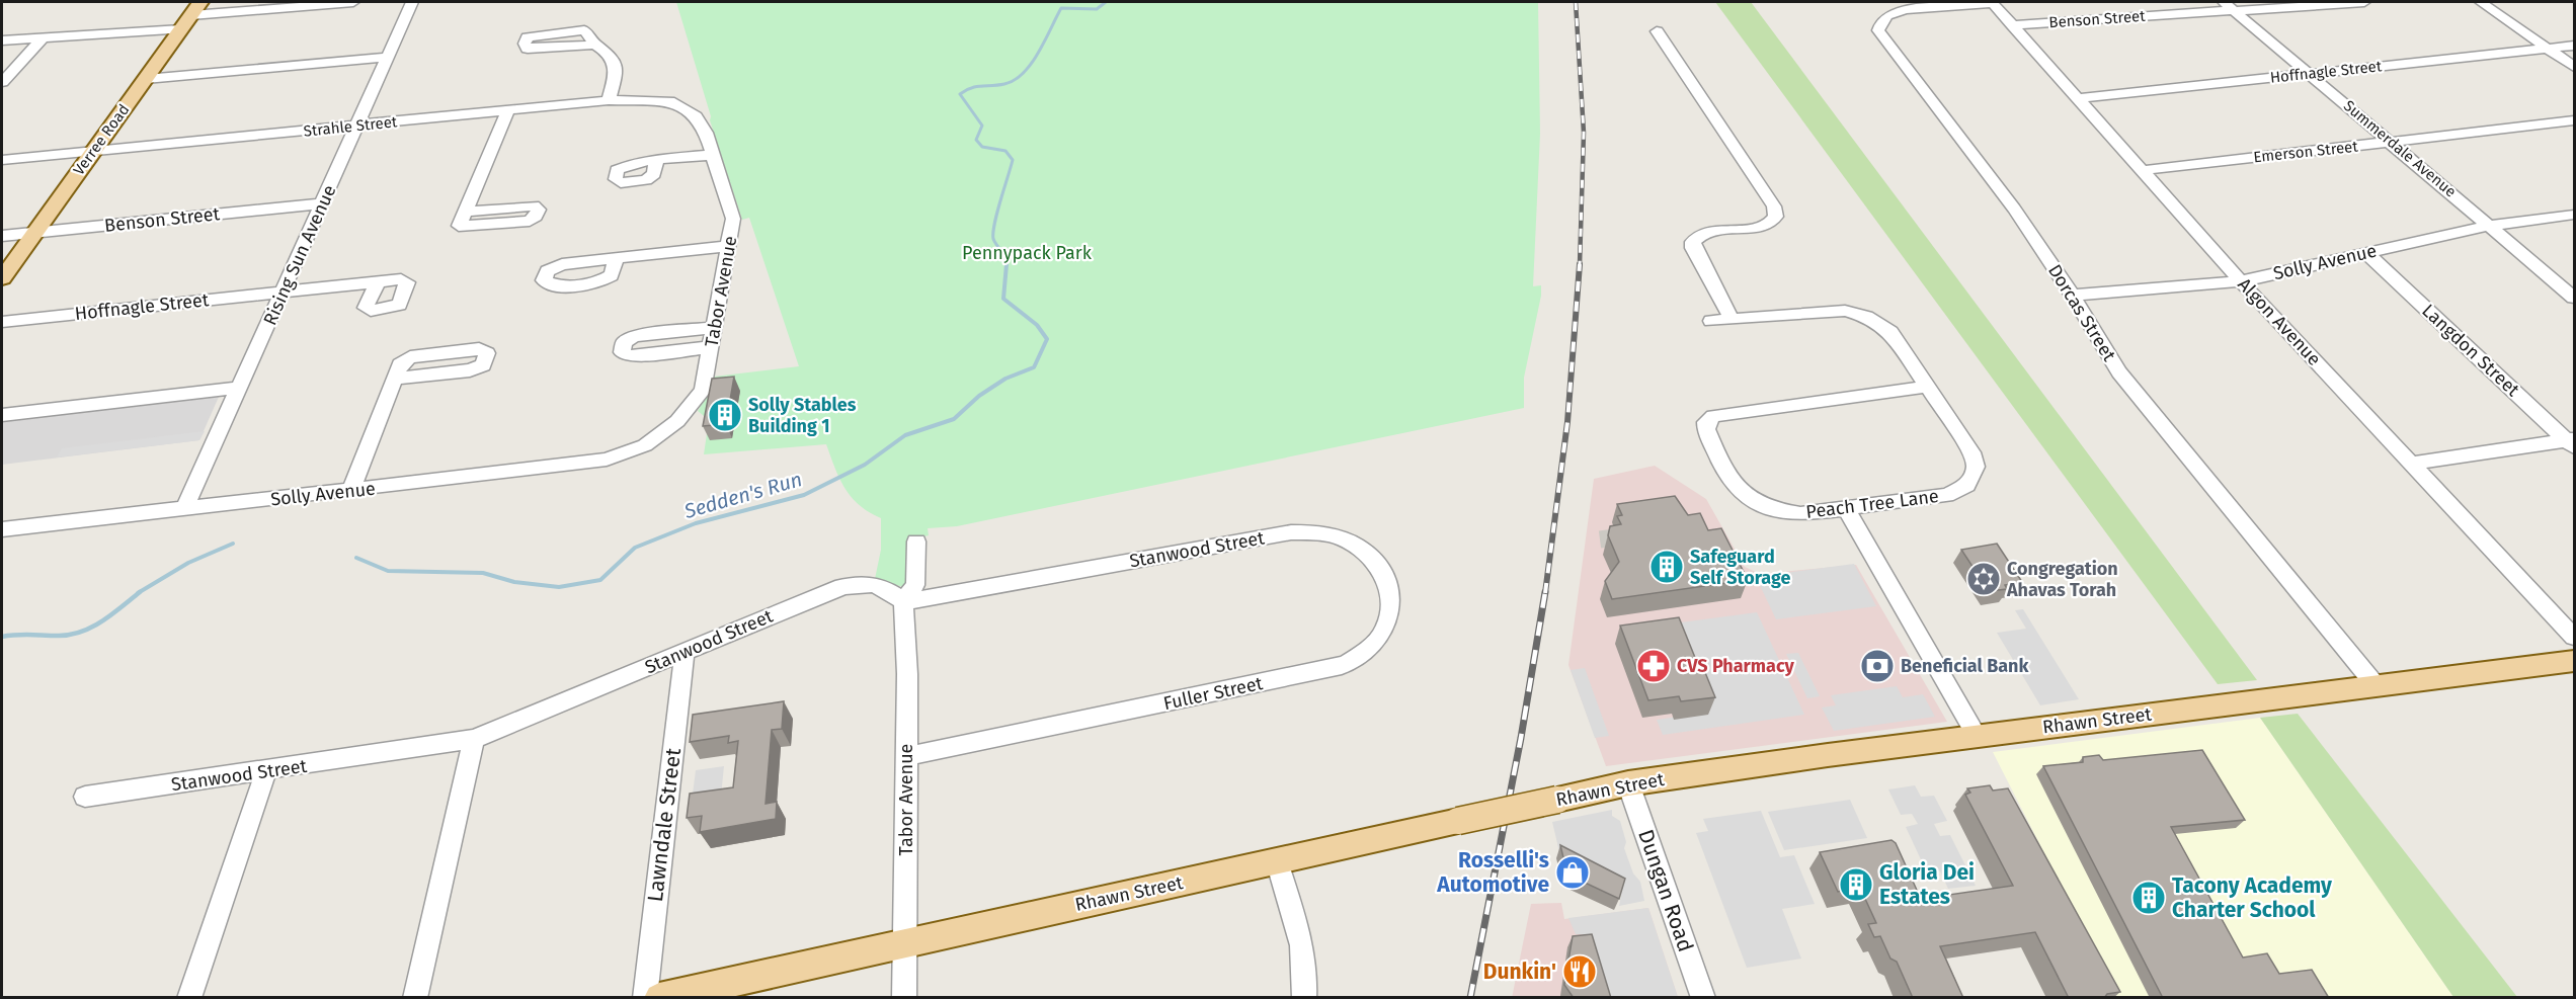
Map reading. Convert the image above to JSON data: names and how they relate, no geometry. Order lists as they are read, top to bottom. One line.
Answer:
{"streets":{"main road":["Verree Road","Rhawn Street"],"street":["Benson Street","Hoffnagle Street","Strahle Street","Summerdale Avenue","Emerson Street","Rising Sun Avenue","Solly Avenue","Tabor Avenue","Dorcas Street","Algon Avenue","Langdon Street","Peach Tree Lane","Stanwood Street","Fuller Street","Lawndale Street","Dungan Road"]},"crossings":[["Benson Street","Verree Road"],["Benson Street","Summerdale Avenue"],["Benson Street","Rising Sun Avenue"],["Benson Street","Algon Avenue"],["Hoffnagle Street","Summerdale Avenue"],["Hoffnagle Street","Rising Sun Avenue"],["Hoffnagle Street","Algon Avenue"],["Strahle Street","Verree Road"],["Strahle Street","Rising Sun Avenue"],["Strahle Street","Tabor Avenue"],["Summerdale Avenue","Emerson Street"],["Summerdale Avenue","Solly Avenue"],["Emerson Street","Algon Avenue"],["Rising Sun Avenue","Solly Avenue"],["Solly Avenue","Tabor Avenue"],["Solly Avenue","Dorcas Street"],["Solly Avenue","Algon Avenue"],["Solly Avenue","Langdon Street"],["Tabor Avenue","Stanwood Street"],["Tabor Avenue","Fuller Street"],["Tabor Avenue","Rhawn Street"],["Dorcas Street","Algon Avenue"],["Dorcas Street","Rhawn Street"],["Stanwood Street","Fuller Street"],["Stanwood Street","Lawndale Street"],["Rhawn Street","Dungan Road"]],"water":["Sedden's Run"],"parks":["Pennypack Park"],"places":{"building":["Solly Stables Building 1","Safeguard Self Storage","Gloria Dei Estates","Tacony Academy Charter School"],"synagogue":["Congregation Ahavas Torah"],"pharmacy":["CVS Pharmacy"],"bank":["Beneficial Bank"],"shop":["Rosselli's Automotive"],"restaurant":["Dunkin'"]}}
